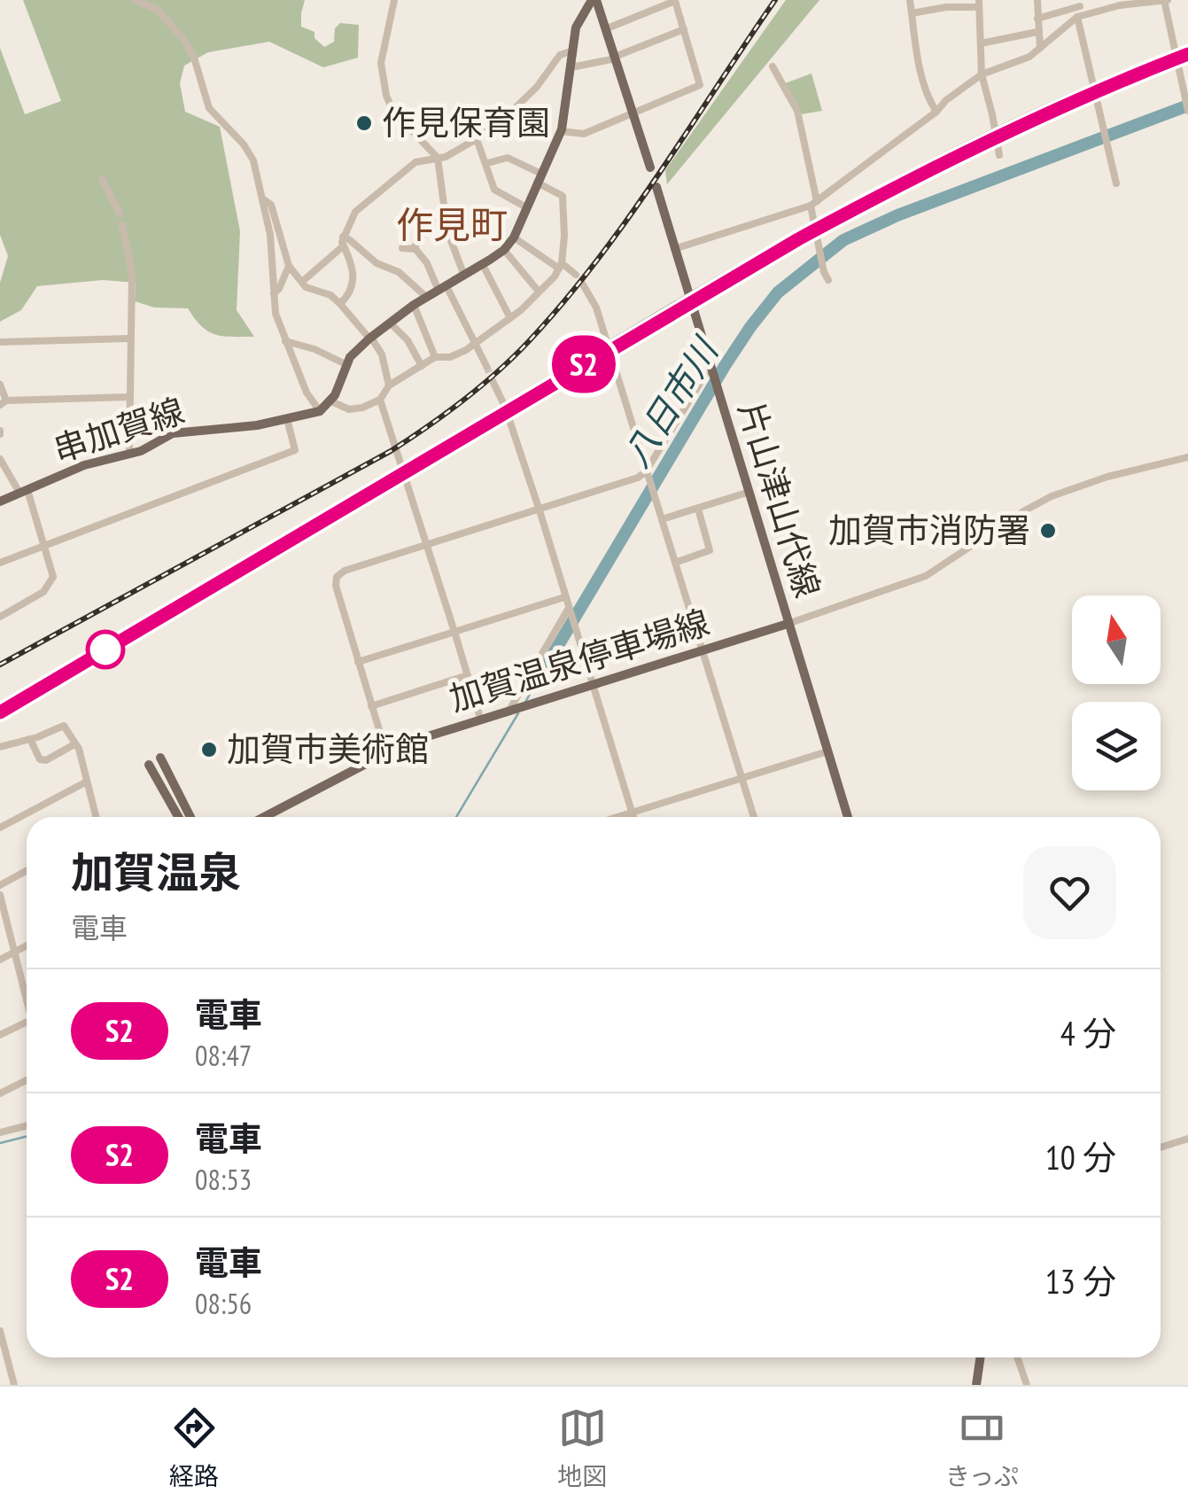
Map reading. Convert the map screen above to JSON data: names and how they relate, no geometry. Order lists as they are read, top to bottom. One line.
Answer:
{"streets":{"main road":["串加賀線","片山津山代線","加賀温泉停車場線"]},"crossings":[["片山津山代線","加賀温泉停車場線"]],"districts":["作見町"],"water":["八日市川"],"places":["作見保育園","加賀市消防署","加賀市美術館"],"north":"top","page":{"on_map":"S2","heading":["加賀温泉","電車"],"list":[{"mark":"S2","name":"電車","note":"08:47","value":"4 分"},{"mark":"S2","name":"電車","note":"08:53","value":"10 分"},{"mark":"S2","name":"電車","note":"08:56","value":"13 分"}],"tabs":["経路","地図","きっぷ"]}}
